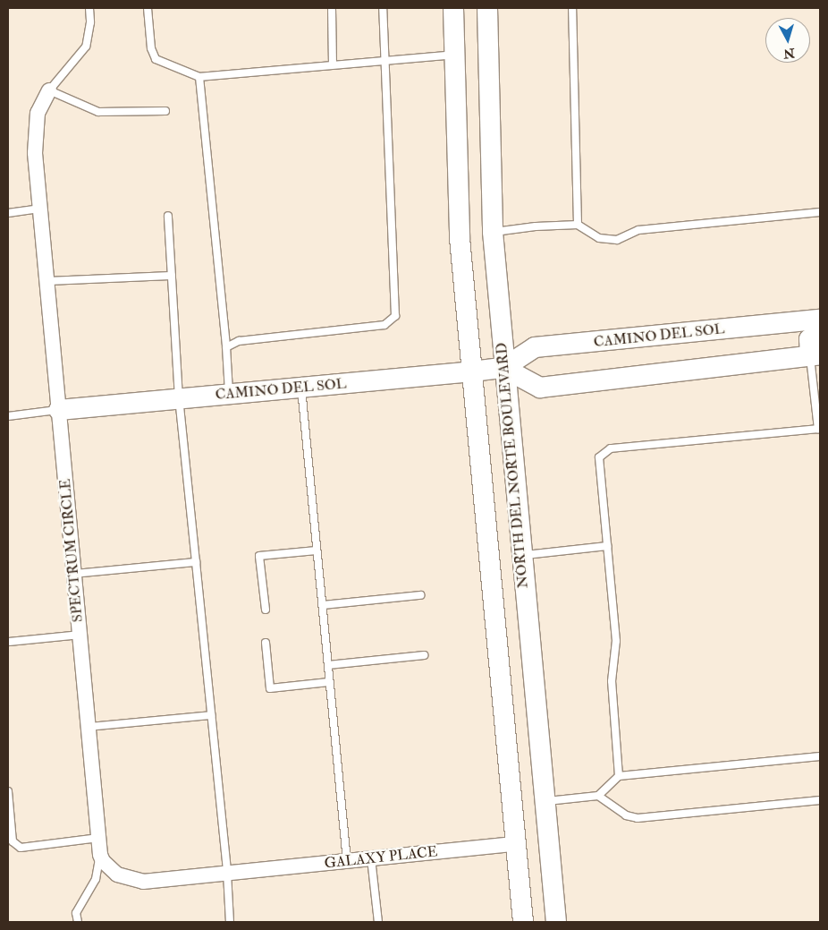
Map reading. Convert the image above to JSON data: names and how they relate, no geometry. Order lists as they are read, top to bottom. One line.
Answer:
{"streets":{"street":["CAMINO DEL SOL","NORTH DEL NORTE BOULEVARD","SPECTRUM CIRCLE","GALAXY PLACE"]},"crossings":[["CAMINO DEL SOL","NORTH DEL NORTE BOULEVARD"],["CAMINO DEL SOL","SPECTRUM CIRCLE"]],"north":"bottom"}
